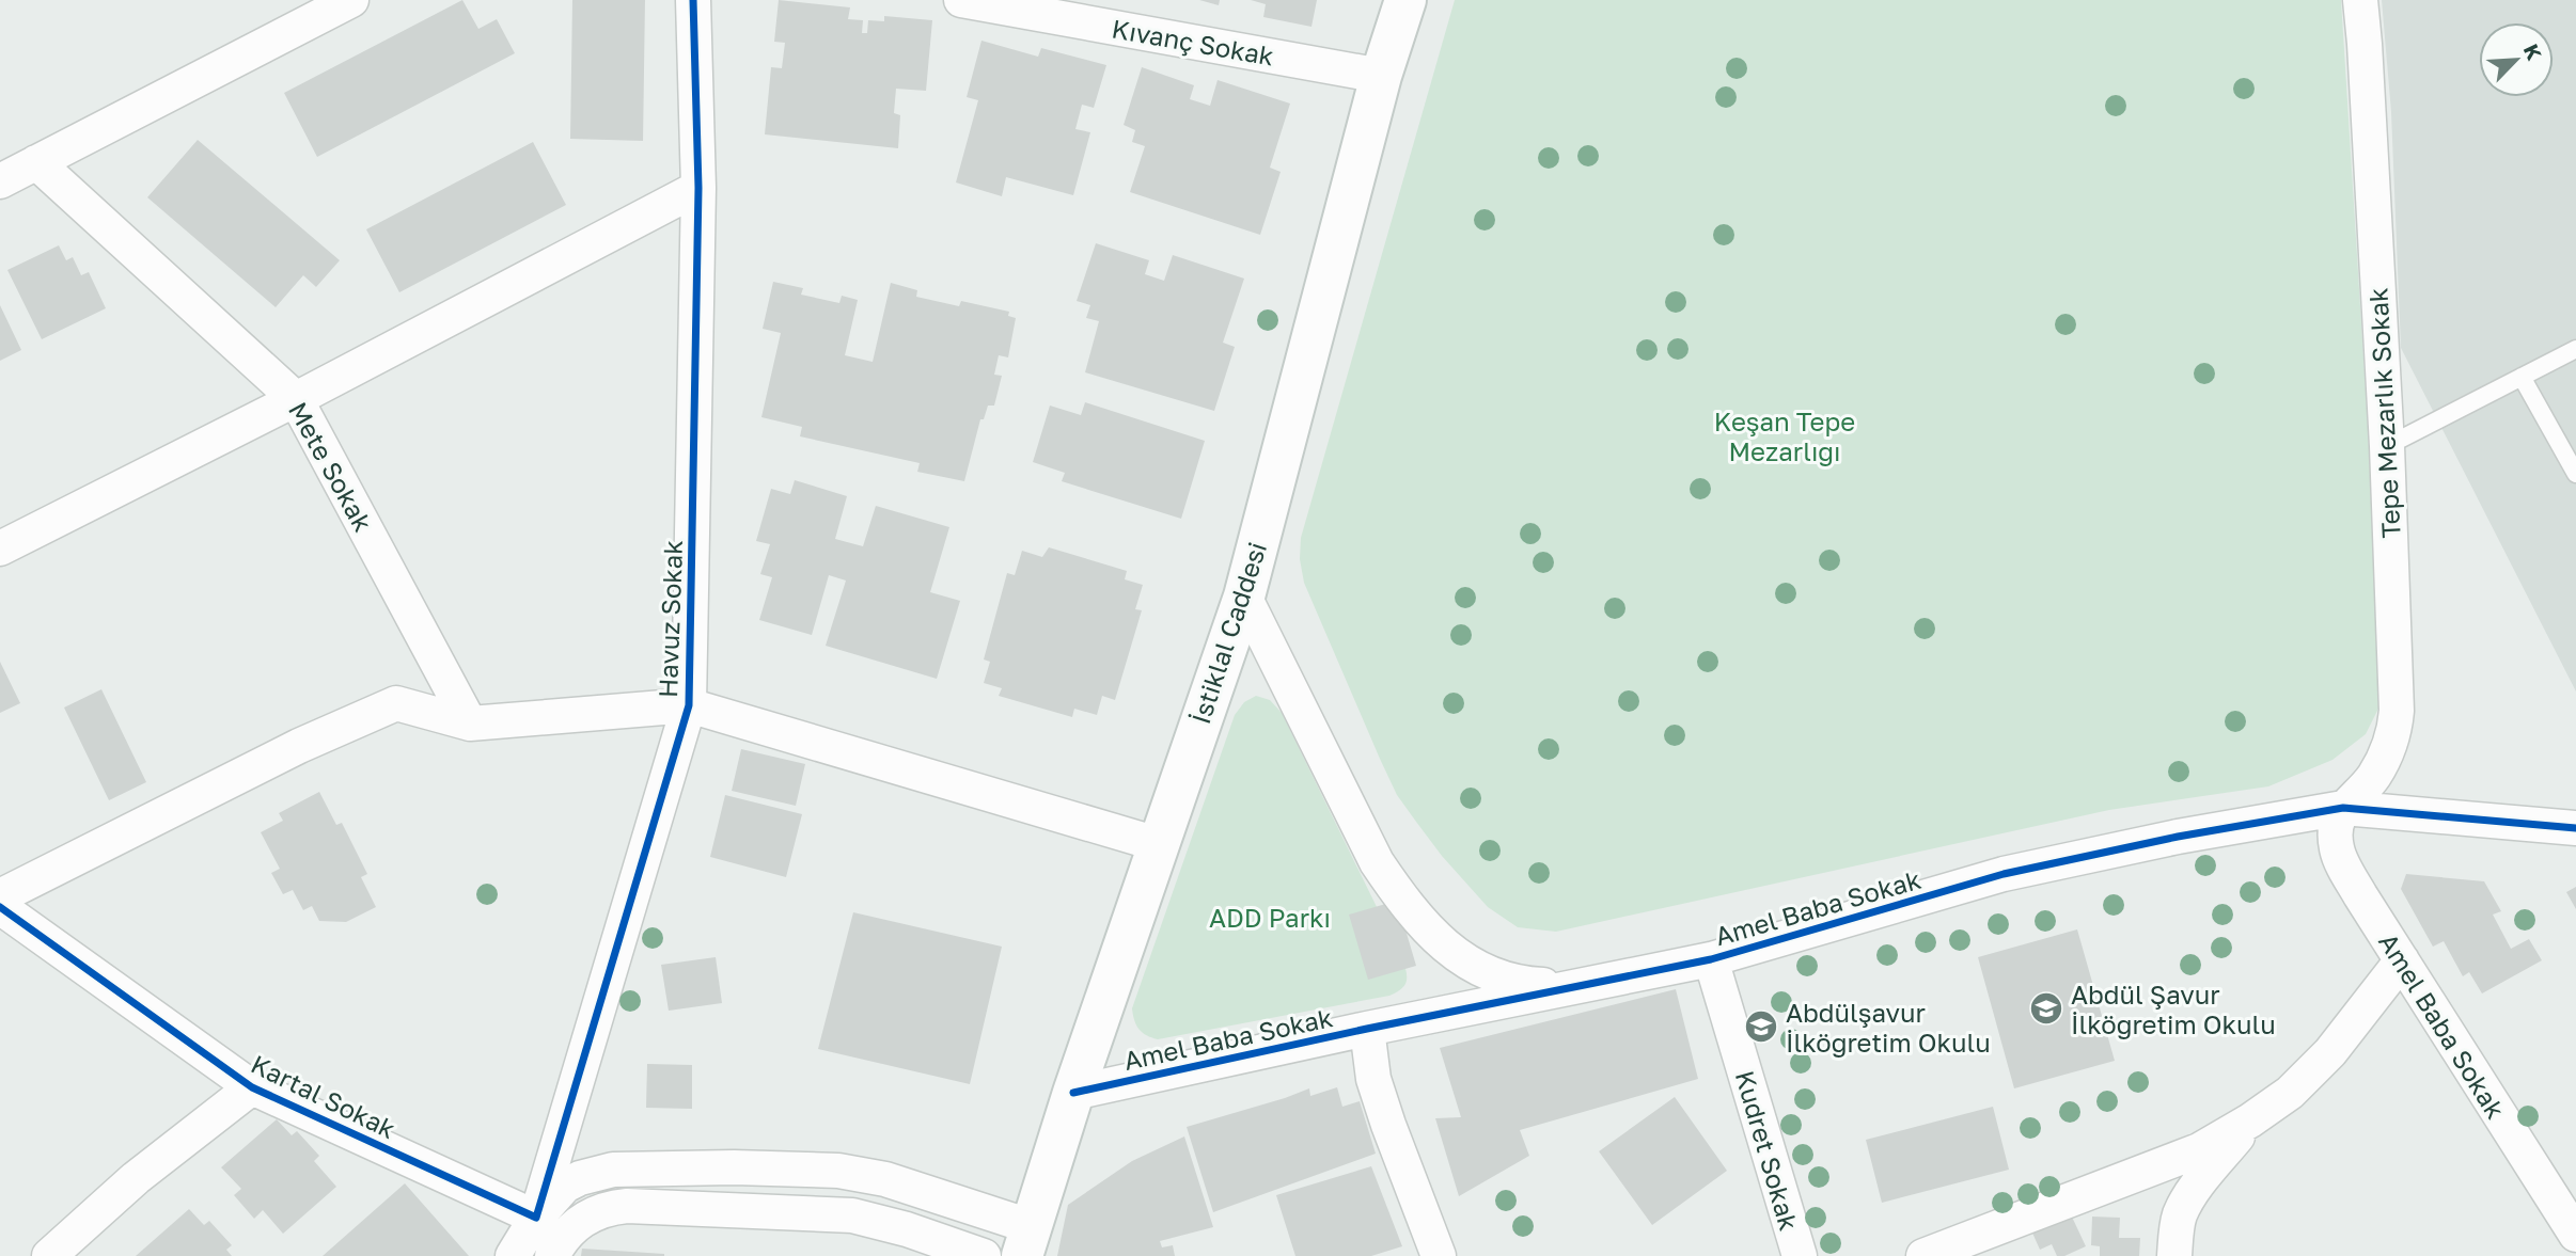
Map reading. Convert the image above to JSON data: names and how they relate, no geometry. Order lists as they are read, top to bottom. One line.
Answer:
{"streets":{"main road":["İstiklal Caddesi"],"street":["Kıvanç Sokak","Tepe Mezarlık Sokak","Mete Sokak","Havuz Sokak","Amel Baba Sokak","Kartal Sokak","Kudret Sokak"]},"crossings":[["Kıvanç Sokak","İstiklal Caddesi"],["Tepe Mezarlık Sokak","Amel Baba Sokak"],["Havuz Sokak","Kartal Sokak"],["İstiklal Caddesi","Amel Baba Sokak"],["Amel Baba Sokak","Kudret Sokak"]],"parks":["Keşan Tepe Mezarlığı","ADD Parkı"],"places":{"school or university":["Abdül Şavur İlköğretim Okulu","Abdülşavur İlköğretim Okulu"]},"north":"top right"}
